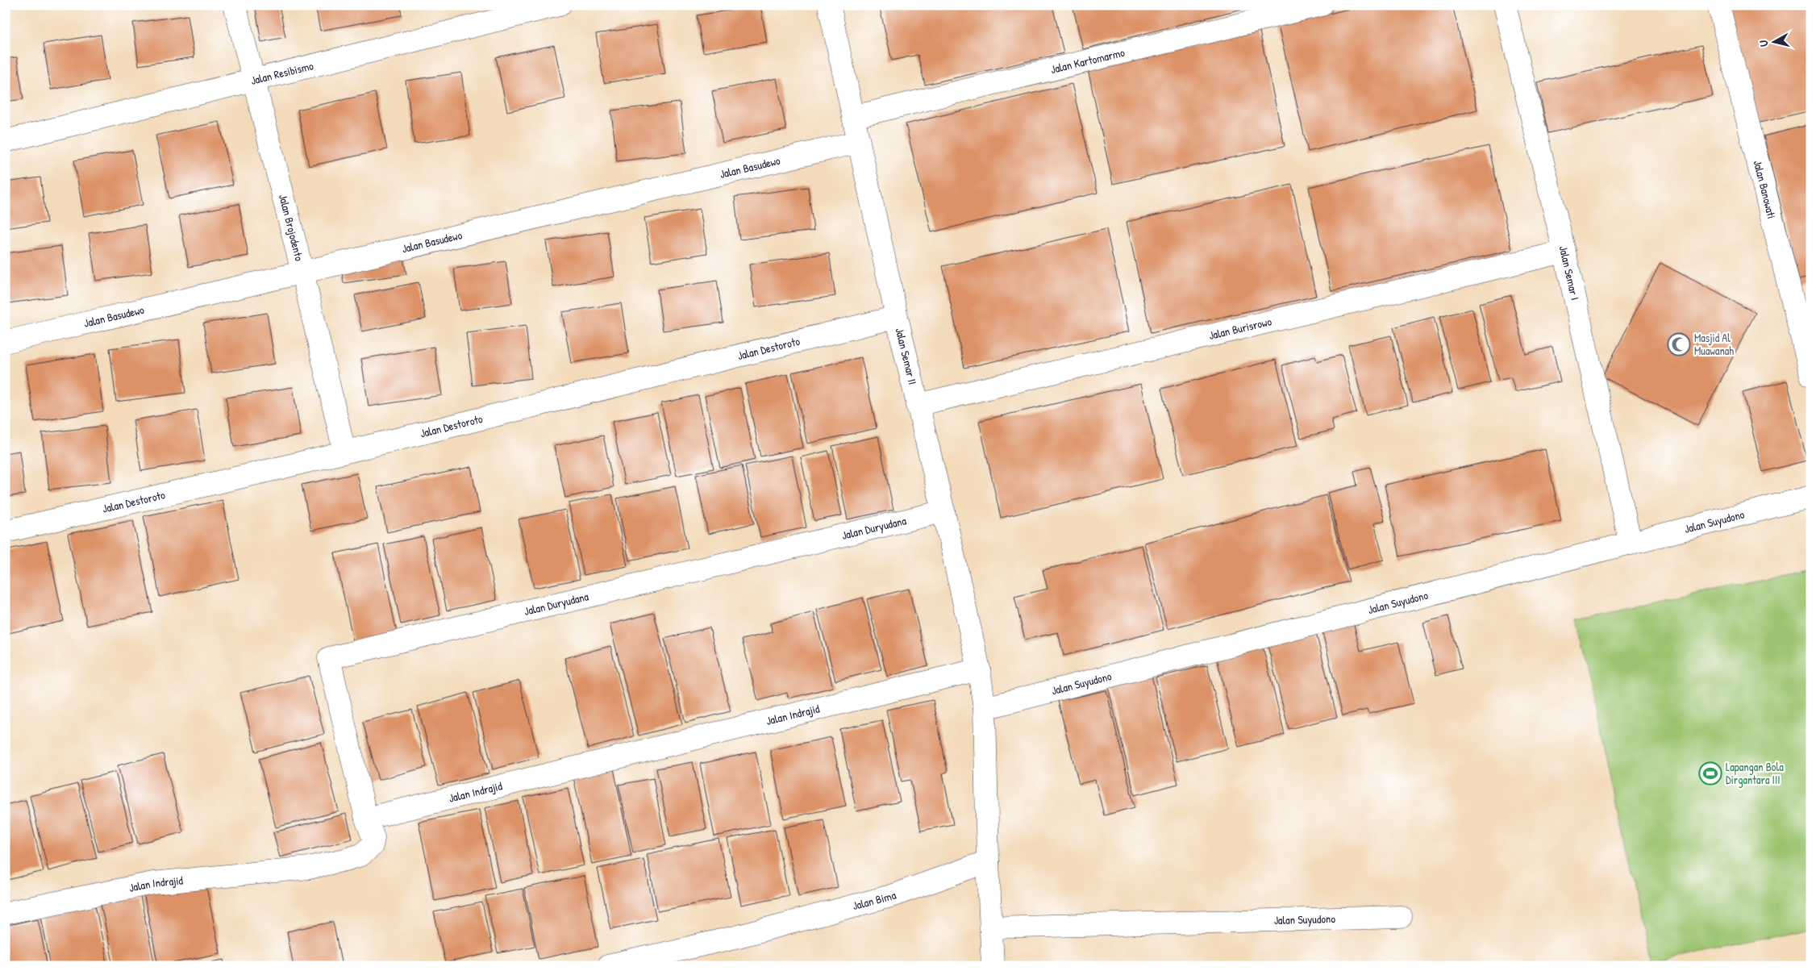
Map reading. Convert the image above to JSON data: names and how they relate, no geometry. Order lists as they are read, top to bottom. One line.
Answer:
{"streets":{"street":["Jalan Kartomarmo","Jalan Resibismo","Jalan Basudewo","Jalan Banowati","Jalan Brojodento","Jalan Semar I","Jalan Burisrowo","Jalan Destoroto","Jalan Semar II","Jalan Suyudono","Jalan Duryudana","Jalan Indrajid","Jalan Bima"]},"crossings":[["Jalan Kartomarmo","Jalan Semar II"],["Jalan Resibismo","Jalan Brojodento"],["Jalan Basudewo","Jalan Brojodento"],["Jalan Basudewo","Jalan Semar II"],["Jalan Brojodento","Jalan Destoroto"],["Jalan Semar I","Jalan Burisrowo"],["Jalan Semar I","Jalan Suyudono"],["Jalan Burisrowo","Jalan Semar II"],["Jalan Destoroto","Jalan Semar II"],["Jalan Semar II","Jalan Suyudono"],["Jalan Semar II","Jalan Duryudana"],["Jalan Semar II","Jalan Indrajid"],["Jalan Duryudana","Jalan Indrajid"]],"places":{"mosque":["Masjid Al Muawanah"],"sports":["Lapangan Bola Dirgantara III"]},"north":"left"}
